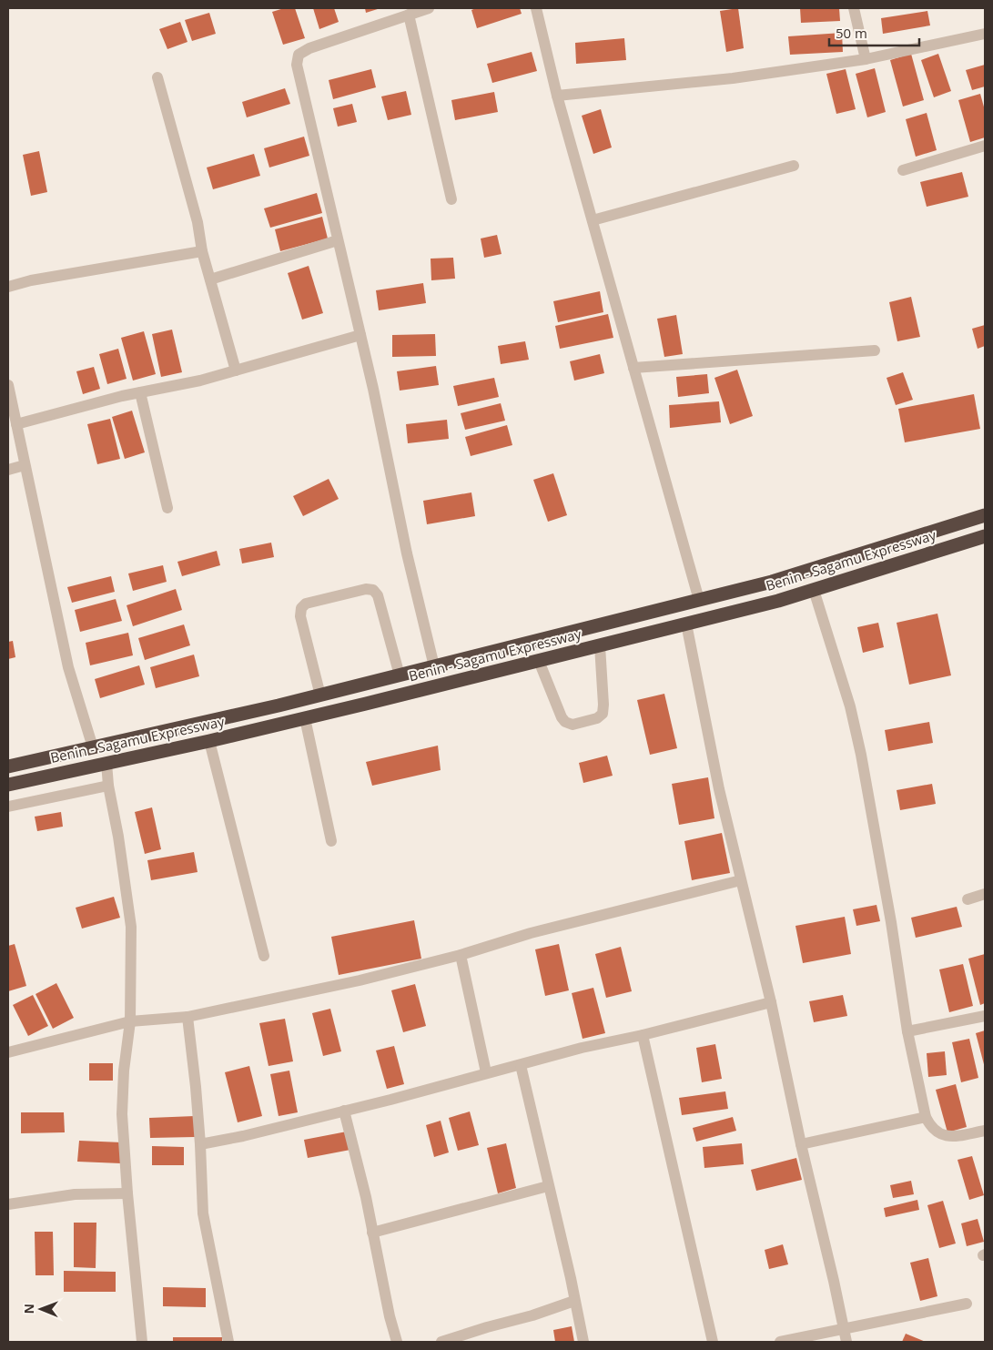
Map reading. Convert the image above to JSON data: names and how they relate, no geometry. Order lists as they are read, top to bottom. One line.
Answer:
{"streets":{"highway":["Benin - Sagamu Expressway"]},"scale_bar":"50 m","north":"left"}
